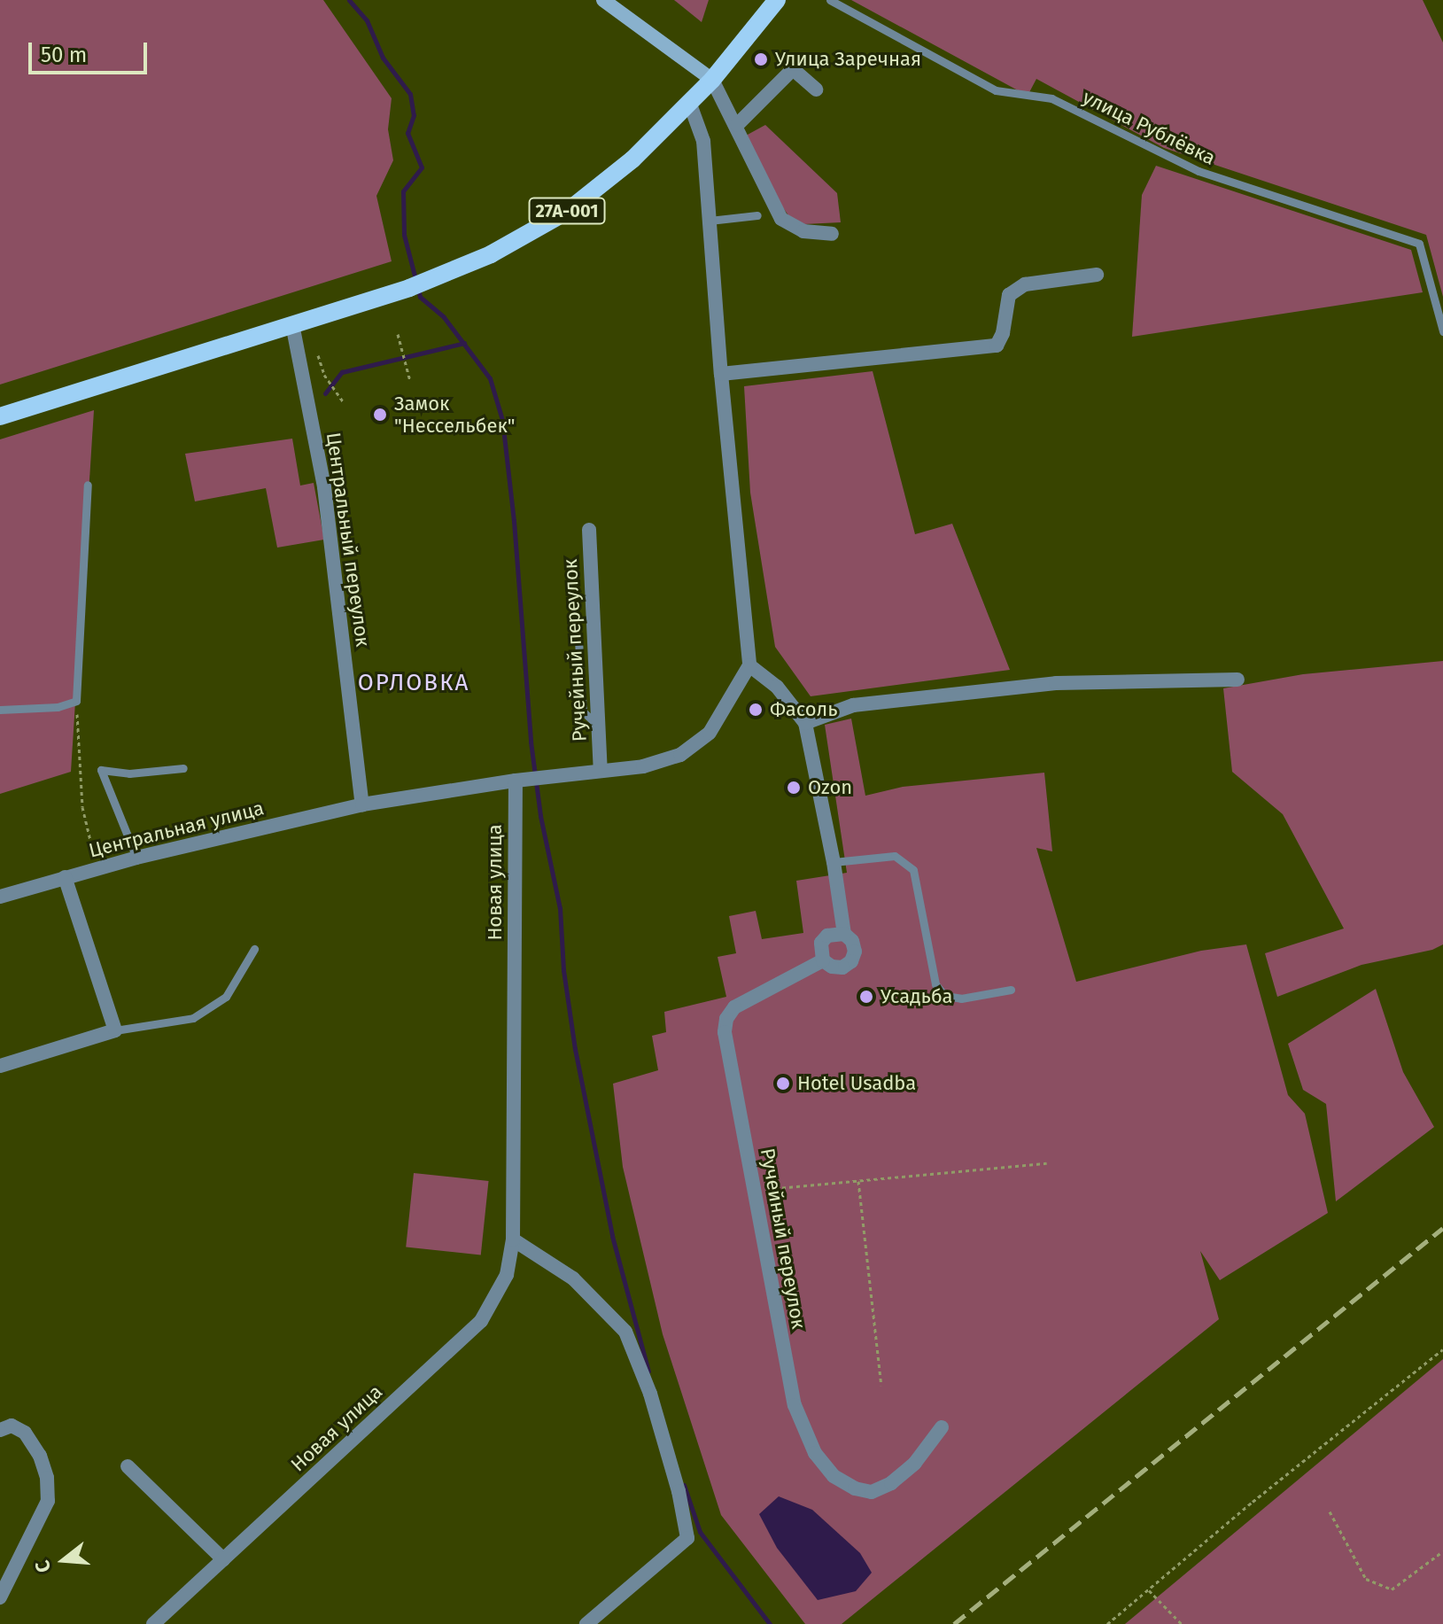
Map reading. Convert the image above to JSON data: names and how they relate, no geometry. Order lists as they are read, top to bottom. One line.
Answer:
{"streets":{"main road":["27А-001"],"street":["Центральный переулок","Ручейный переулок","Центральная улица","Новая улица"],"lane":["улица Рублёвка"]},"crossings":[["27А-001","Центральный переулок"],["Центральный переулок","Центральная улица"],["Ручейный переулок","Центральная улица"],["Центральная улица","Новая улица"]],"districts":["ОРЛОВКА"],"places":["Улица Заречная","Замок \"Нессельбек\"","Фасоль","Ozon","Усадьба","Hotel Usadba"],"scale_bar":"50 m","north":"left"}
